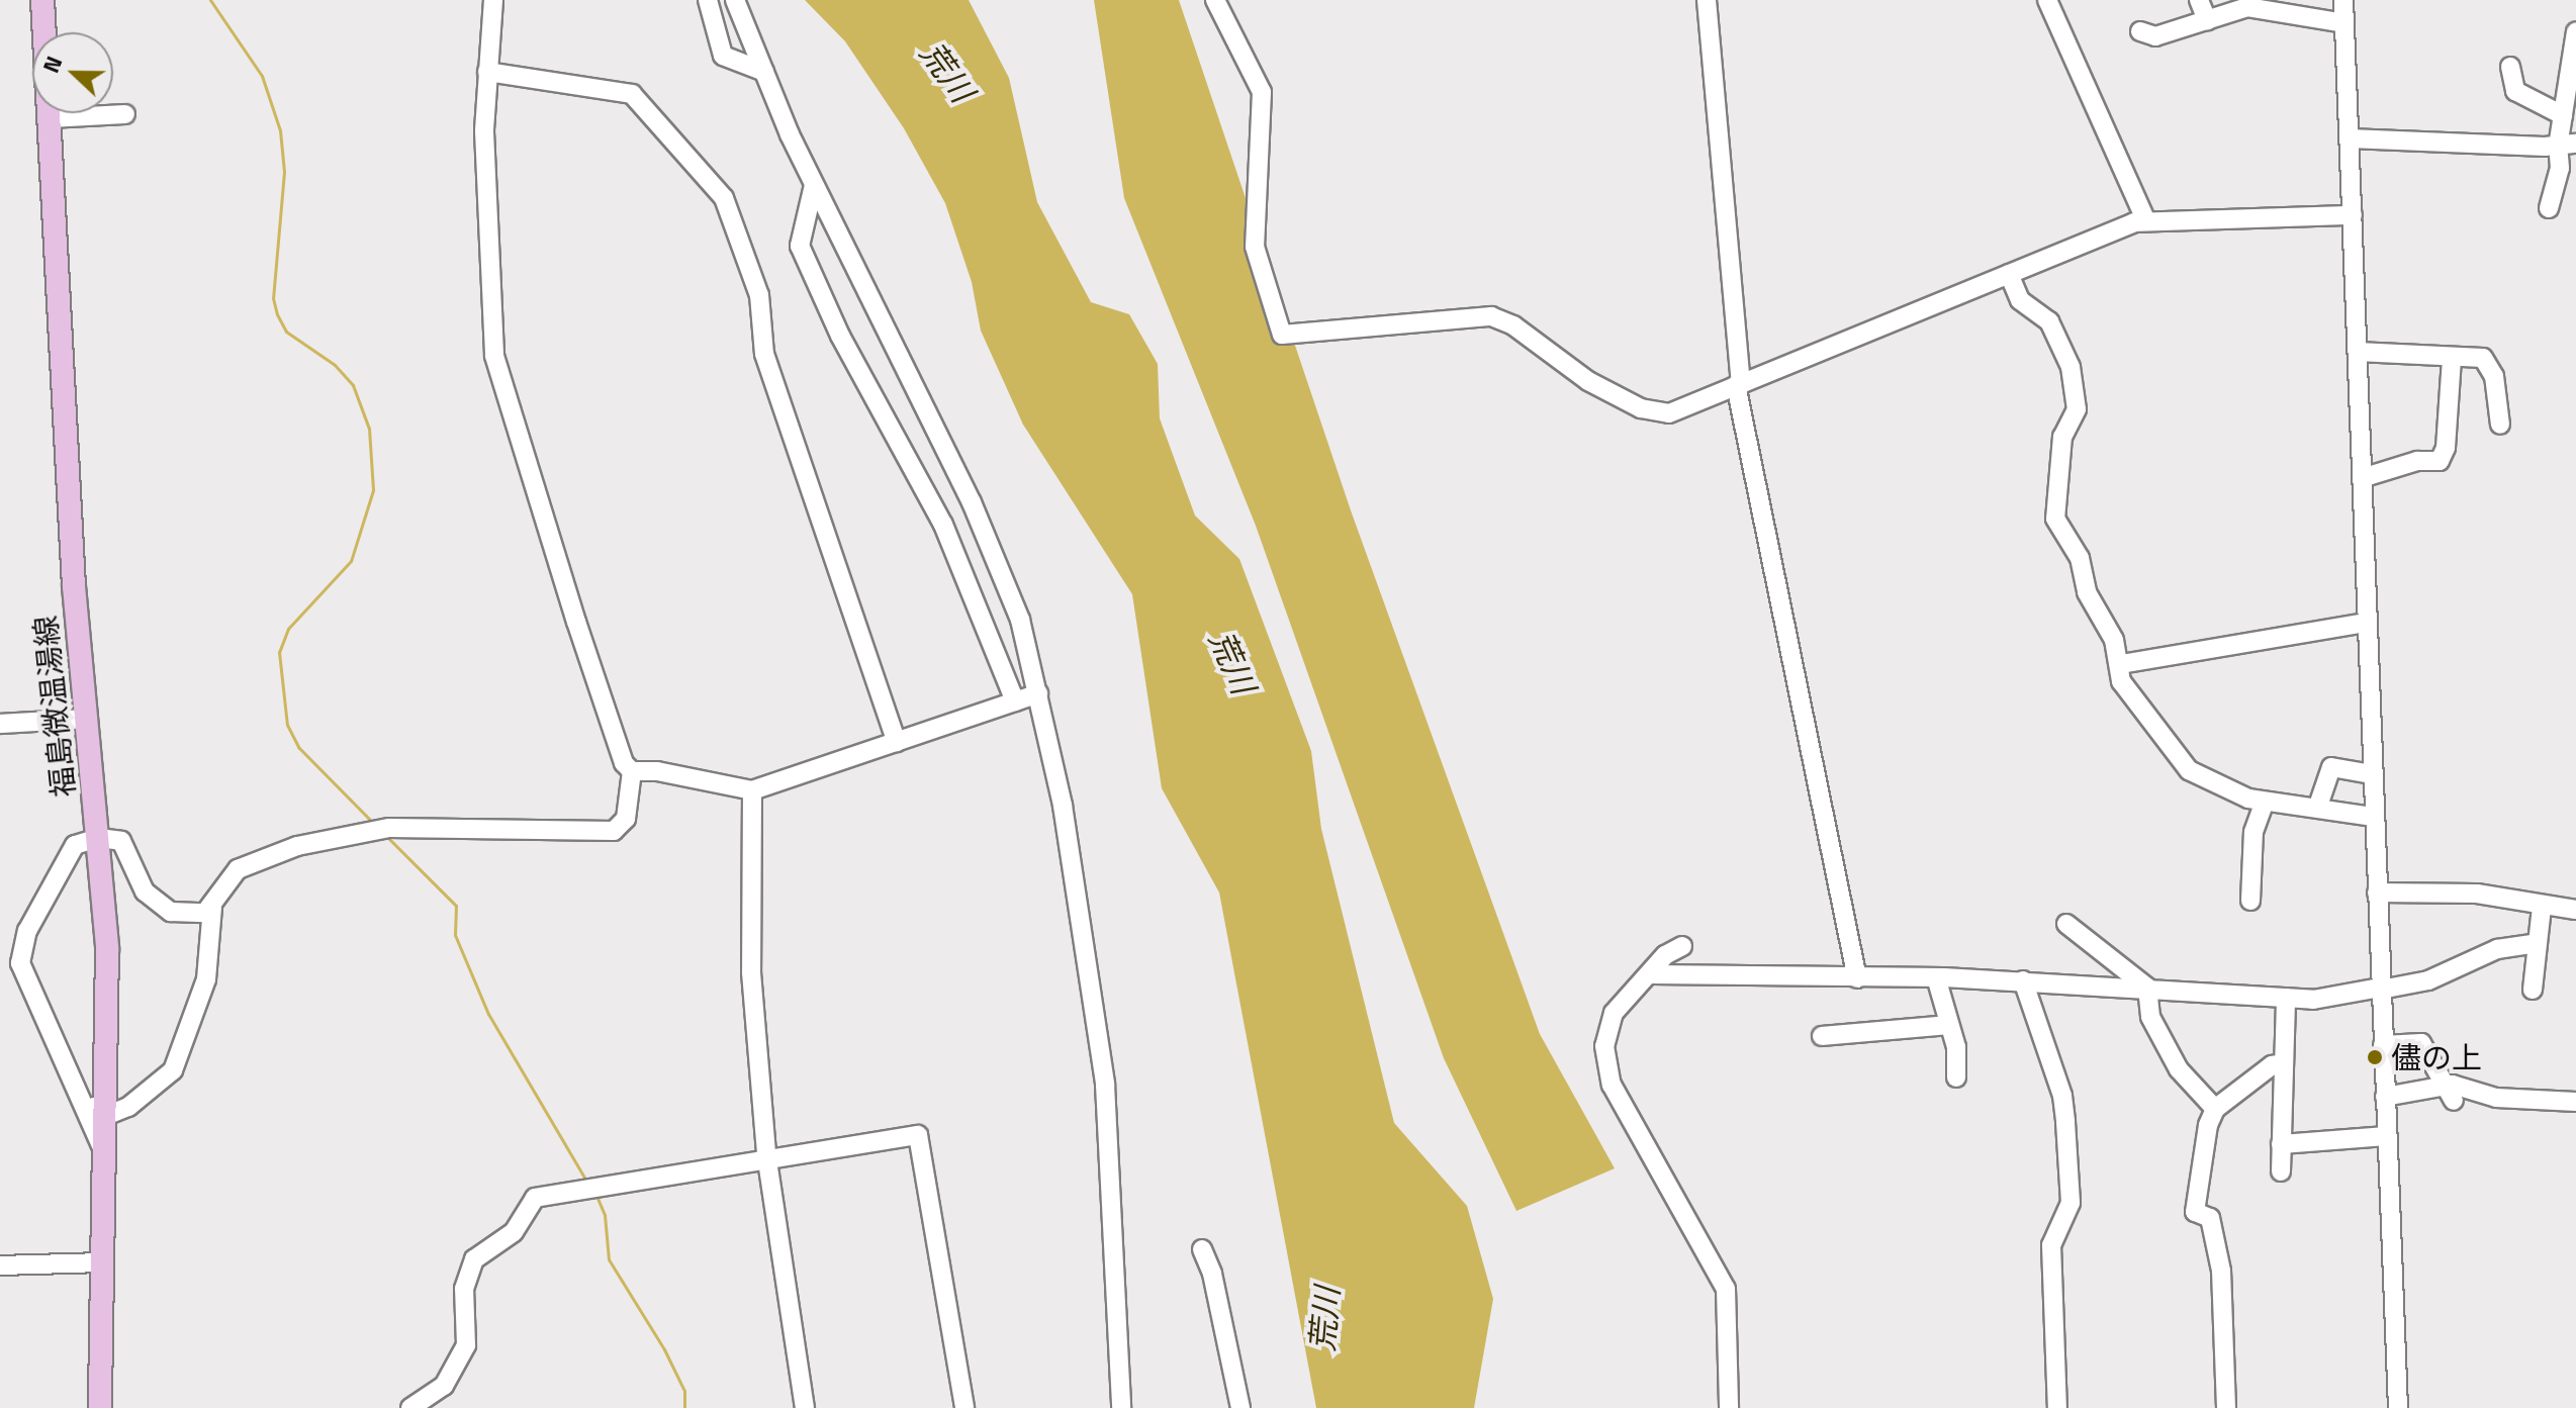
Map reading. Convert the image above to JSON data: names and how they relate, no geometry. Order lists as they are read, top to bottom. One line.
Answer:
{"streets":{"main road":["福島微温湯線"]},"water":["荒川"],"places":["儘の上"],"north":"left"}
